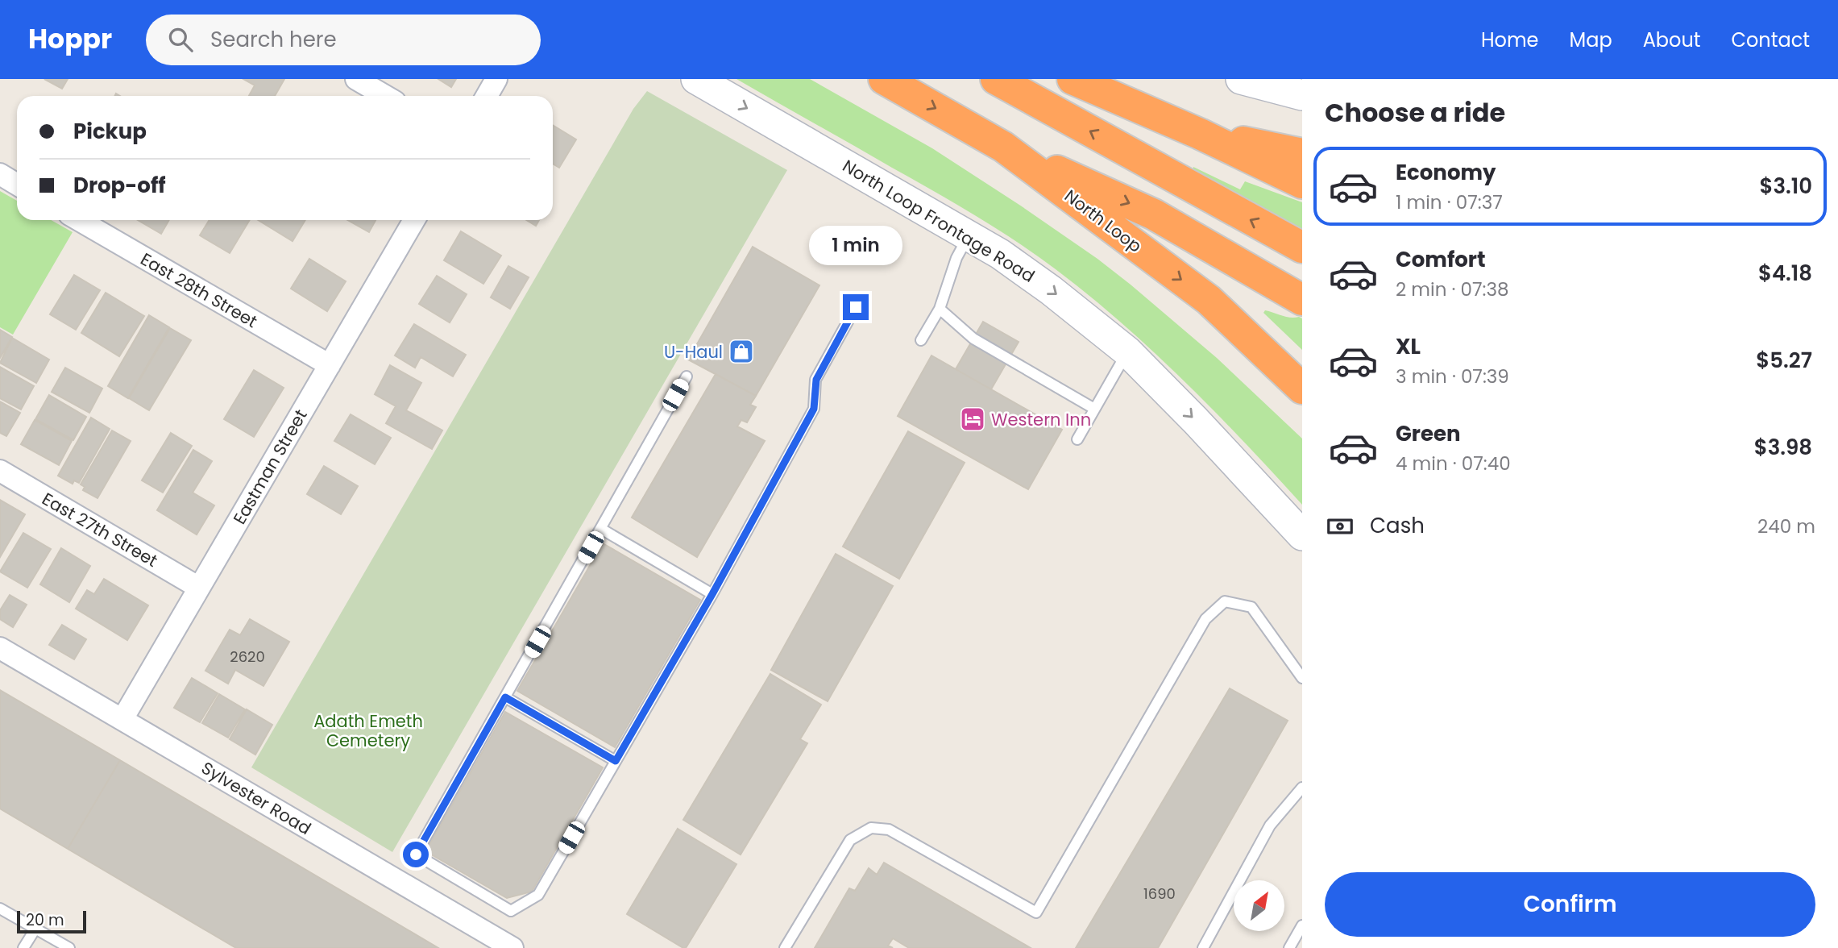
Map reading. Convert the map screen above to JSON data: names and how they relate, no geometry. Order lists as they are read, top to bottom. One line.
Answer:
{"streets":{"highway":["North Loop"],"main road":["North Loop Frontage Road"],"street":["East 28th Street","Eastman Street","East 27th Street","Sylvester Road"]},"crossings":[["East 28th Street","Eastman Street"],["Eastman Street","East 27th Street"],["Eastman Street","Sylvester Road"]],"one_way":["North Loop Frontage Road"],"parks":["Adath Emeth Cemetery"],"places":{"shop":["U-Haul"],"hotel":["Western Inn"]},"house_numbers":["2620","1690"],"scale_bar":"20 m","north":"top right","page":{"header":"Hoppr","search":"Search here","nav":["Home","Map","About","Contact"],"heading":"Choose a ride","banner":["Pickup","Drop-off"],"list":[{"name":"Economy","note":"1 min · 07:37","value":"$3.10"},{"name":"Comfort","note":"2 min · 07:38","value":"$4.18"},{"name":"XL","note":"3 min · 07:39","value":"$5.27"},{"name":"Green","note":"4 min · 07:40","value":"$3.98"}],"bubble":"1 min","pay":["Cash","240 m"],"buttons":"Confirm","scale":"20 m"}}
